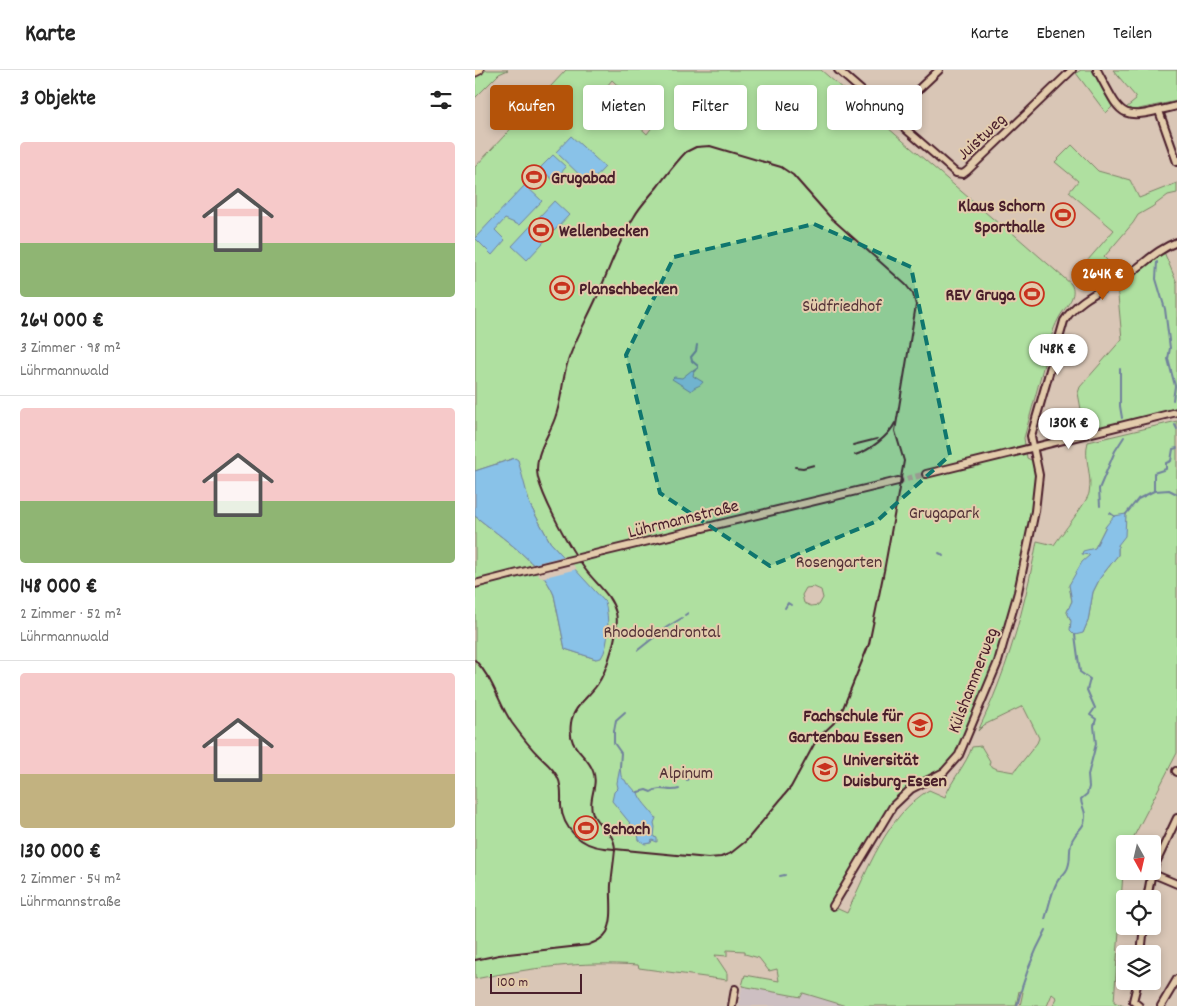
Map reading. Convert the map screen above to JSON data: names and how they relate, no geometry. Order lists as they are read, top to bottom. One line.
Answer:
{"streets":{"street":["Juistweg","Lührmannstraße","Külshammerweg"]},"parks":["Südfriedhof","Grugapark","Rosengarten","Rhododendrontal","Alpinum"],"places":{"sports":["Grugabad","Klaus Schorn Sporthalle","Wellenbecken","Planschbecken","REV Gruga","Schach"],"school or university":["Fachschule für Gartenbau Essen","Universität Duisburg-Essen"]},"scale_bar":"100 m","north":"bottom","page":{"header":"Karte","nav":["Karte","Ebenen","Teilen"],"heading":"3 Objekte","chip":["Kaufen","Mieten","Filter","Neu","Wohnung"],"list":[{"name":"264 000 €","note":"3 Zimmer · 98 m² · Lührmannwald"},{"name":"148 000 €","note":"2 Zimmer · 52 m² · Lührmannwald"},{"name":"130 000 €","note":"2 Zimmer · 54 m² · Lührmannstraße"}],"price":["264K €","148K €","130K €"],"scale":"100 m"}}
